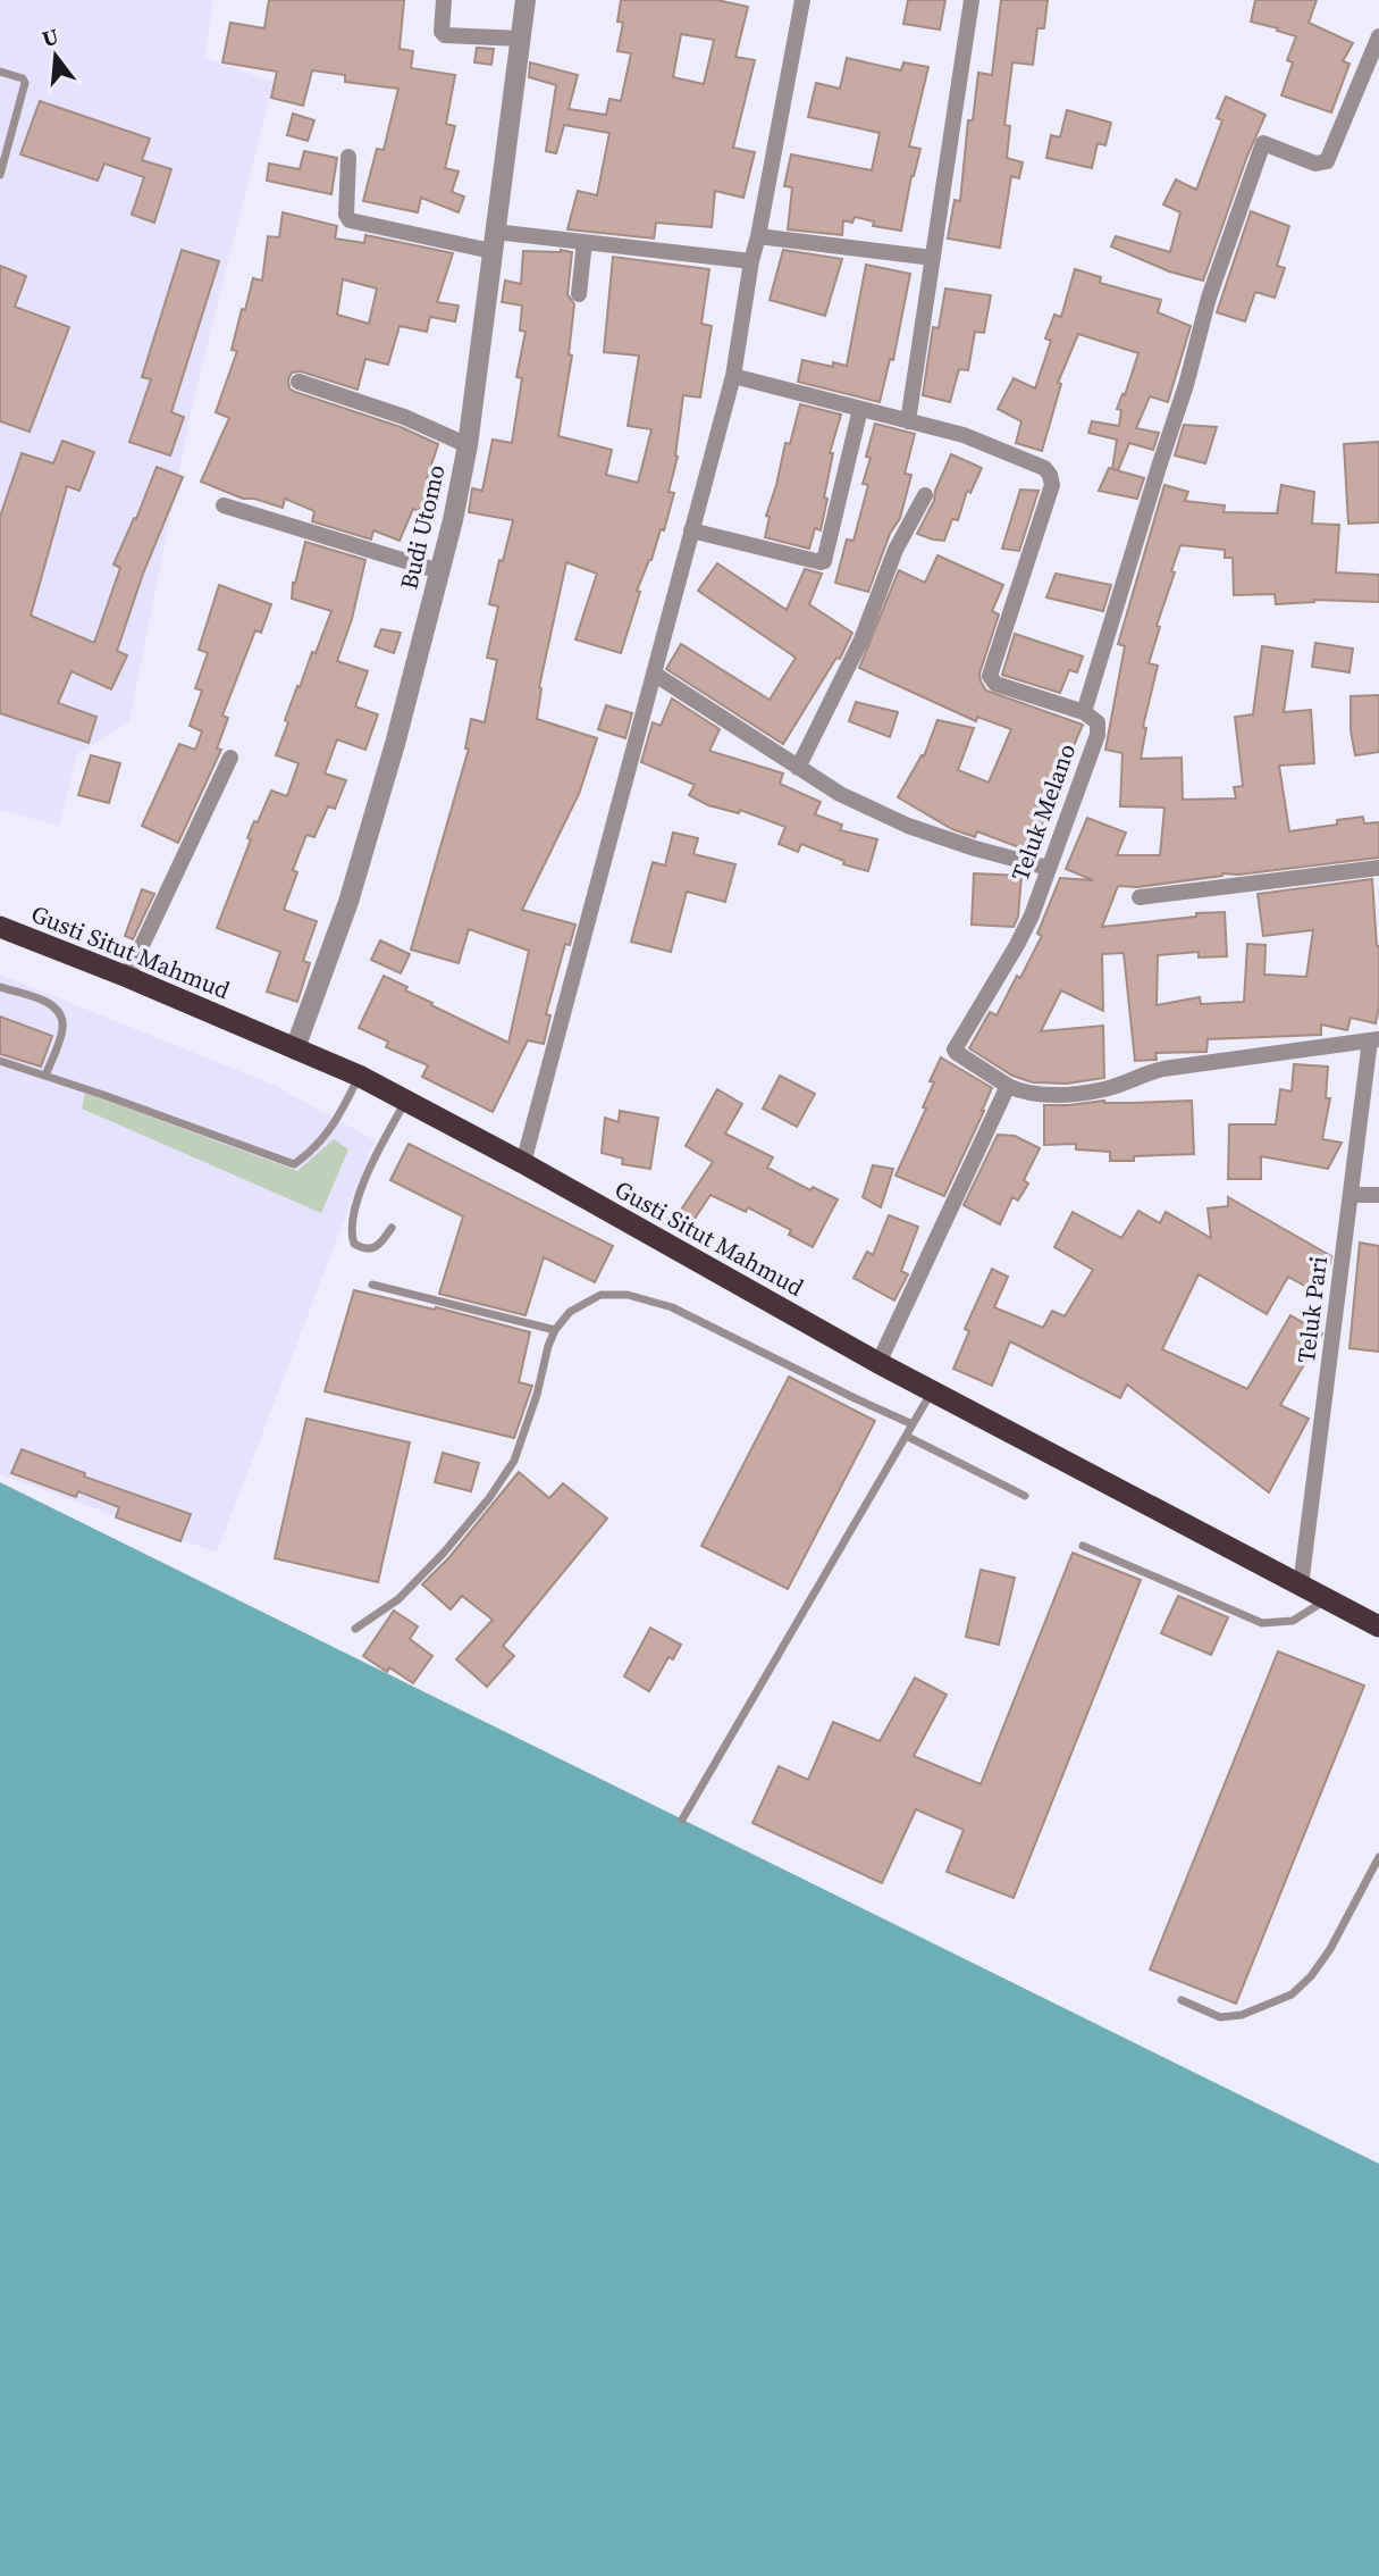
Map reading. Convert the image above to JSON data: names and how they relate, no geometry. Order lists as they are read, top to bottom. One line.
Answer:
{"streets":{"highway":["Gusti Situt Mahmud"],"street":["Budi Utomo","Teluk Melano","Teluk Pari"]},"crossings":[["Budi Utomo","Gusti Situt Mahmud"],["Gusti Situt Mahmud","Teluk Pari"]],"north":"top"}
